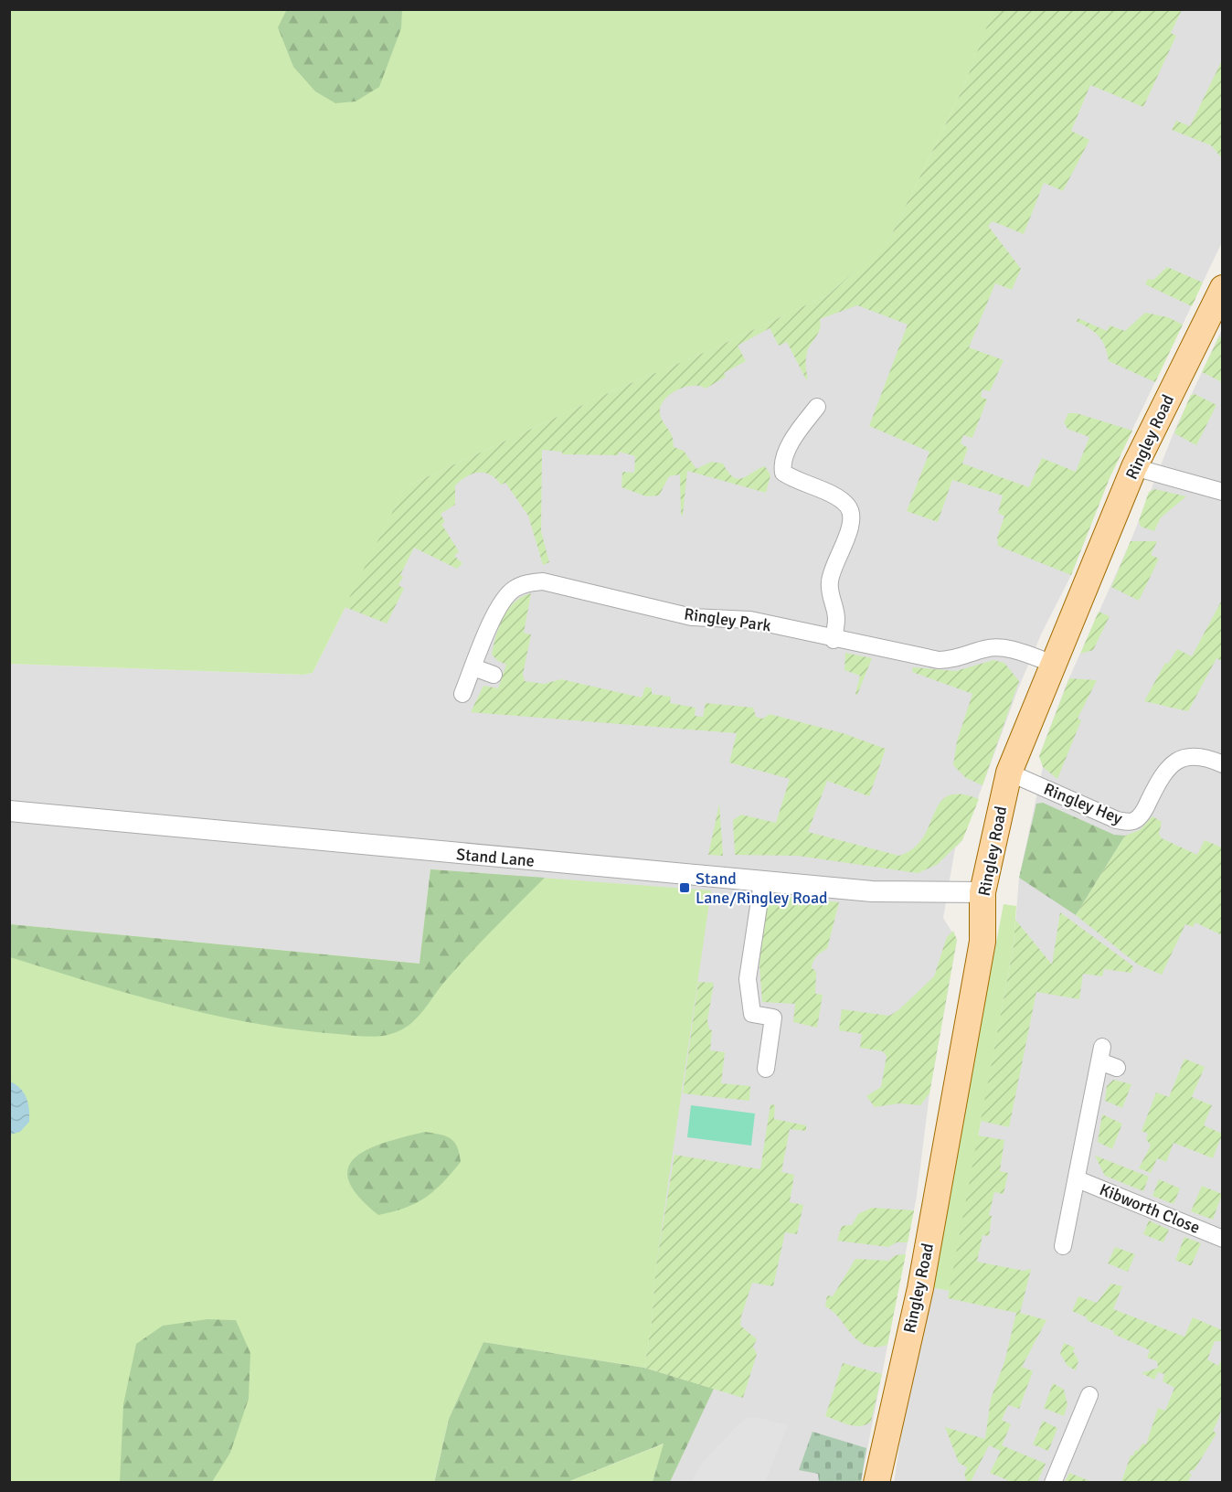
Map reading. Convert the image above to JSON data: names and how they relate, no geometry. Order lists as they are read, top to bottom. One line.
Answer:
{"streets":{"main road":["Ringley Road"],"street":["Ringley Park","Ringley Hey","Stand Lane","Kibworth Close"]},"crossings":[["Ringley Road","Ringley Park"],["Ringley Road","Ringley Hey"],["Ringley Road","Stand Lane"]],"places":{"transit":["Stand Lane/Ringley Road"]}}
